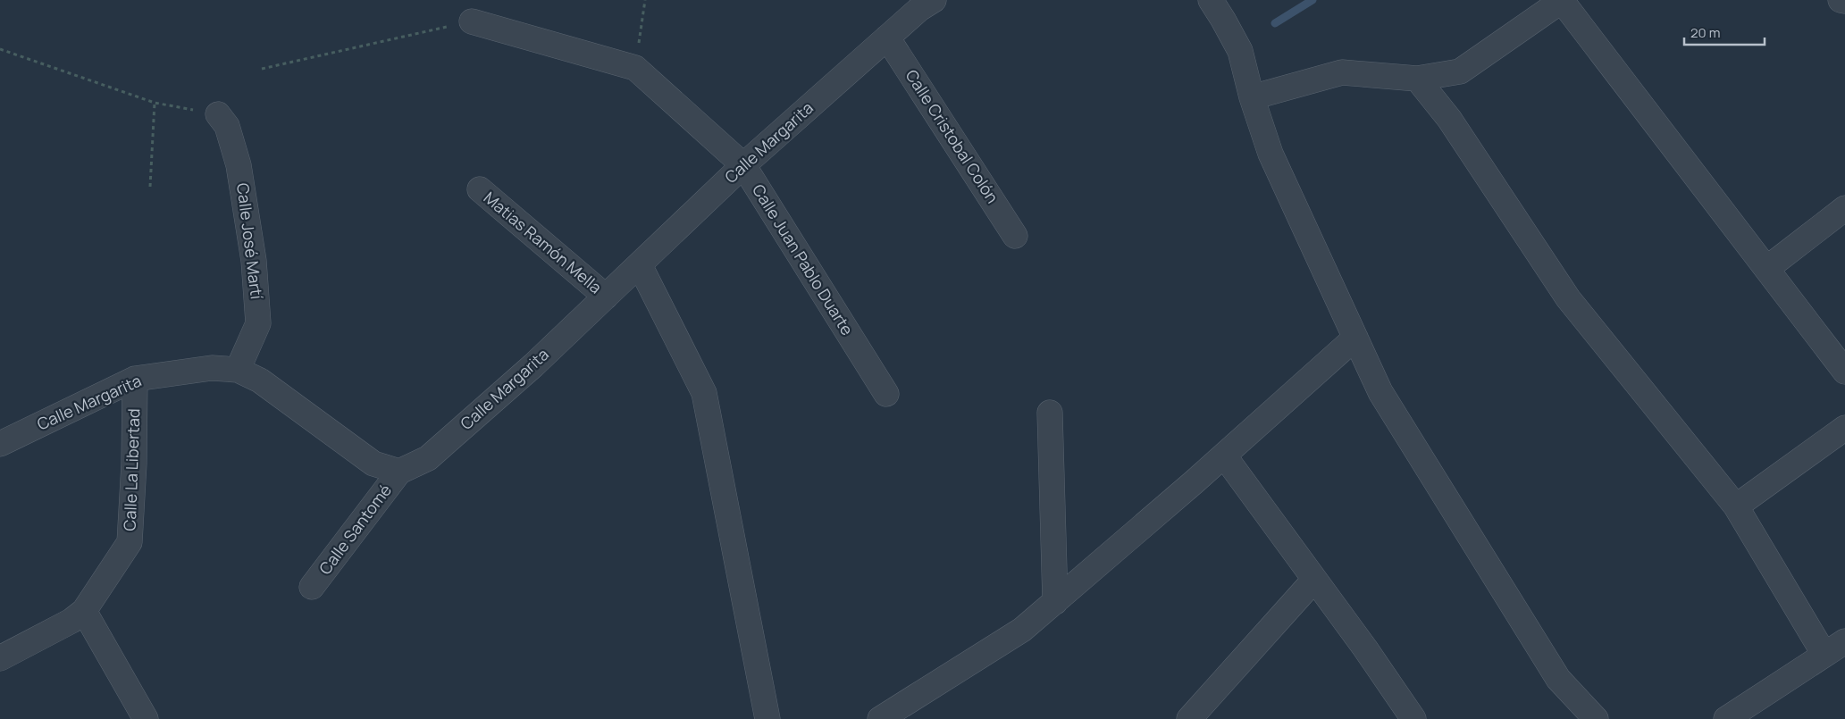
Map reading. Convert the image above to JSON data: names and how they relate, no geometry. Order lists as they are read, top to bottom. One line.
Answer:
{"streets":{"street":["Calle Cristobal Colón","Calle Margarita","Calle José Martí","Matias Ramón Mella","Calle Juan Pablo Duarte","Calle La Libertad","Calle Santomé"]},"crossings":[["Calle Cristobal Colón","Calle Margarita"],["Calle Margarita","Calle José Martí"],["Calle Margarita","Matias Ramón Mella"],["Calle Margarita","Calle Juan Pablo Duarte"],["Calle Margarita","Calle La Libertad"],["Calle Margarita","Calle Santomé"]],"scale_bar":"20 m"}
